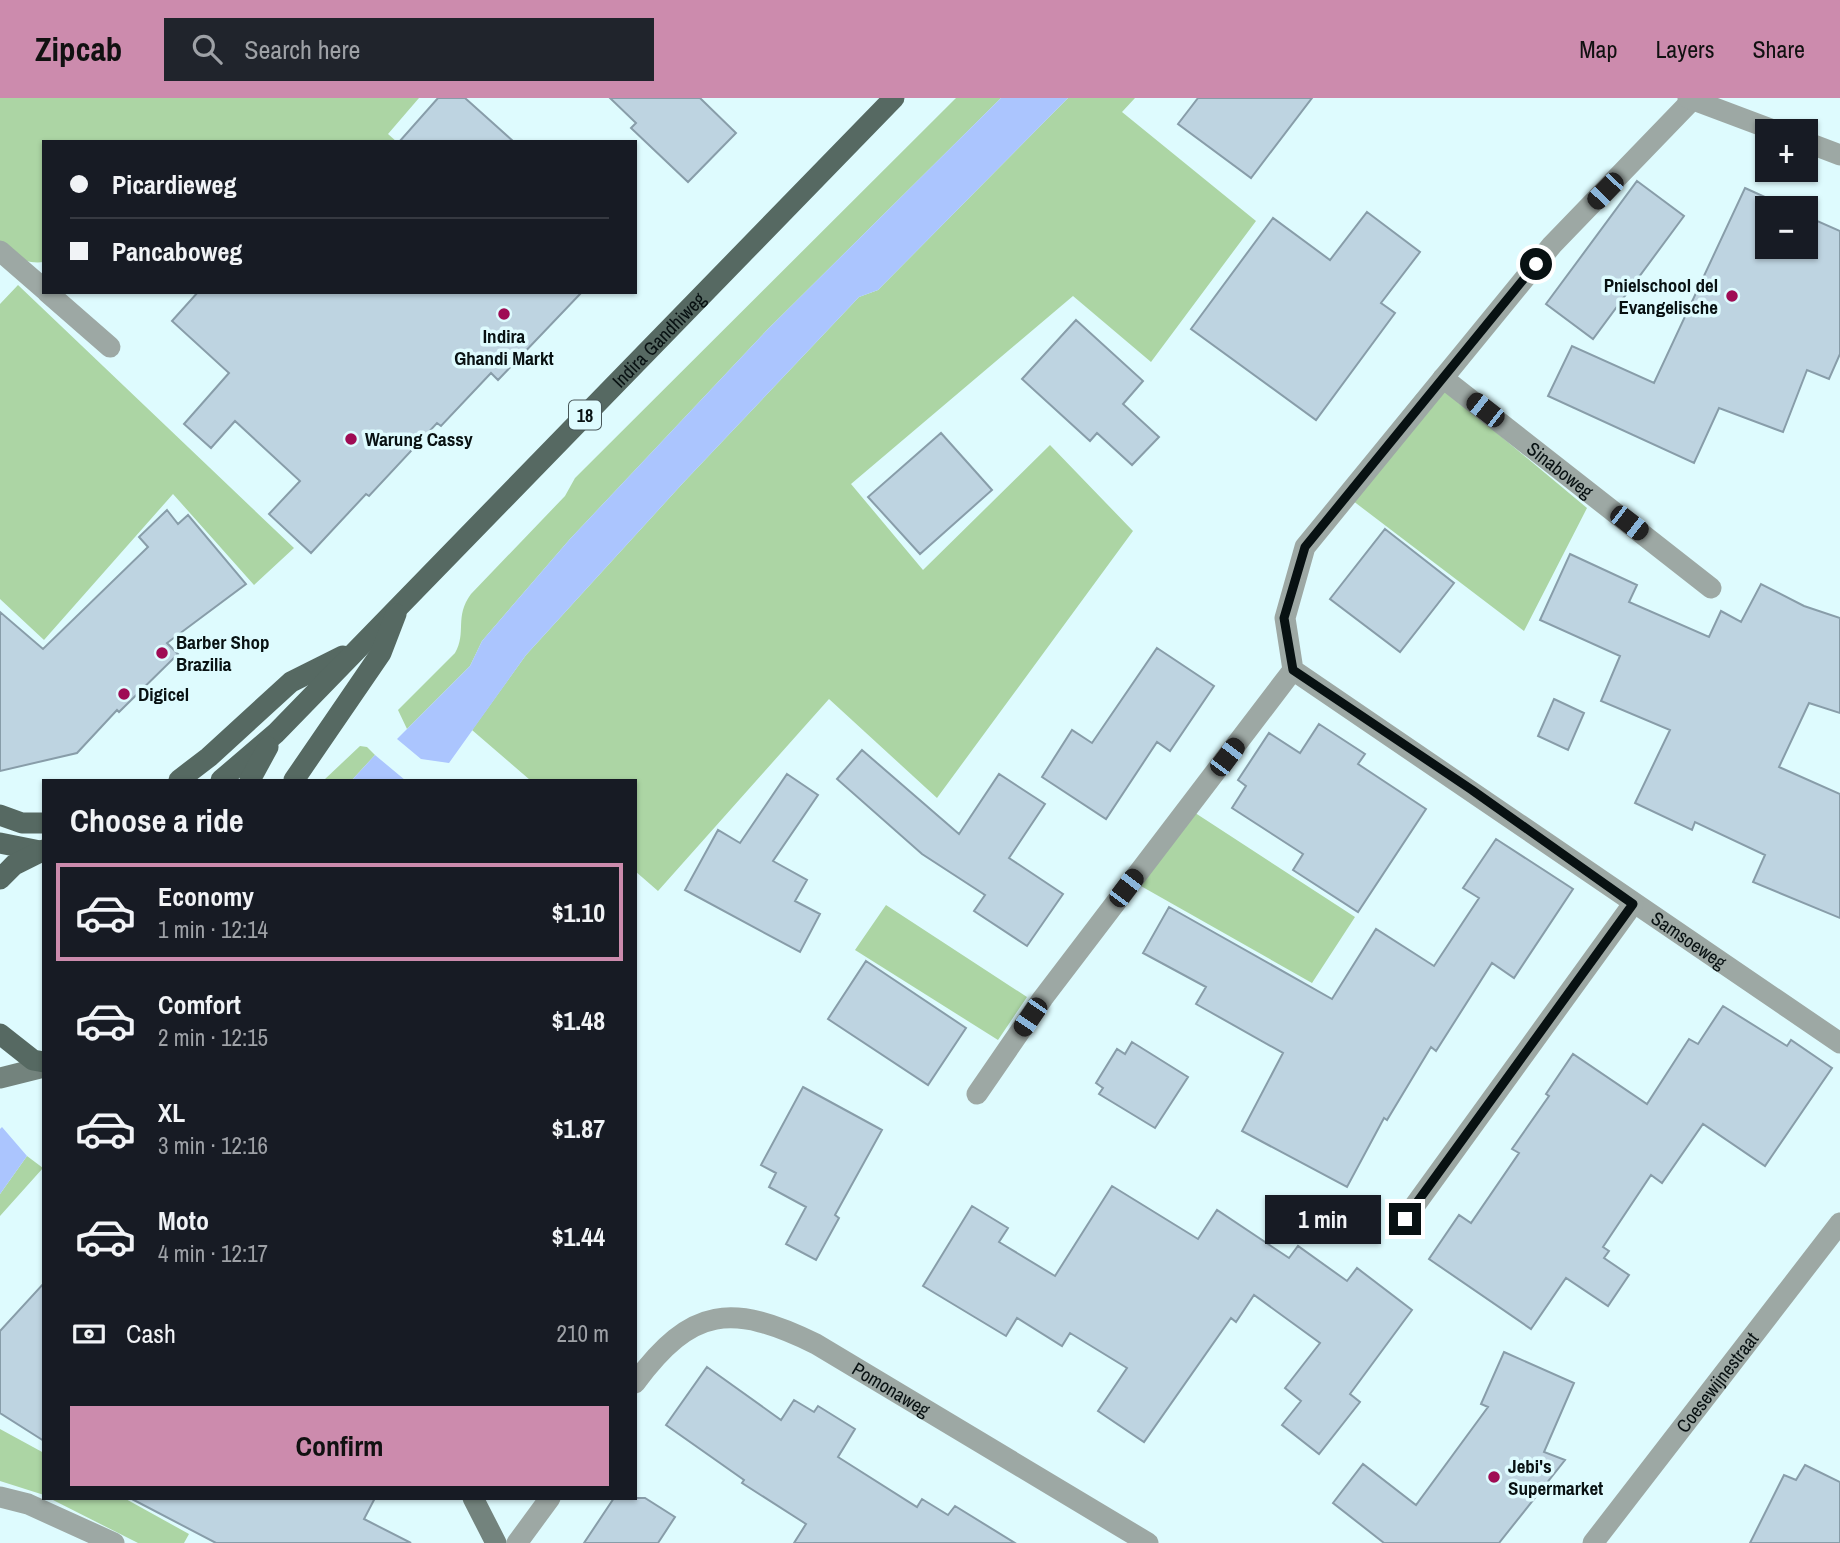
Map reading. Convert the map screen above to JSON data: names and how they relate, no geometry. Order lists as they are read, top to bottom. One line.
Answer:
{"streets":{"main road":["Indira Gandhiweg","18"],"street":["Sinaboweg","Samsoeweg","Coesewijnestraat","Pomonaweg"]},"places":["Pnielschool del Evangelische","Indira Ghandi Markt","Warung Cassy","Barber Shop Brazilia","Digicel","Jebi's Supermarket"],"page":{"header":"Zipcab","search":"Search here","nav":["Map","Layers","Share"],"map_buttons":["+","−"],"banner":["Picardieweg","Pancaboweg"],"heading":"Choose a ride","list":[{"name":"Economy","note":"1 min · 12:14","value":"$1.10"},{"name":"Comfort","note":"2 min · 12:15","value":"$1.48"},{"name":"XL","note":"3 min · 12:16","value":"$1.87"},{"name":"Moto","note":"4 min · 12:17","value":"$1.44"}],"bubble":"1 min","pay":["Cash","210 m"],"buttons":"Confirm"}}
